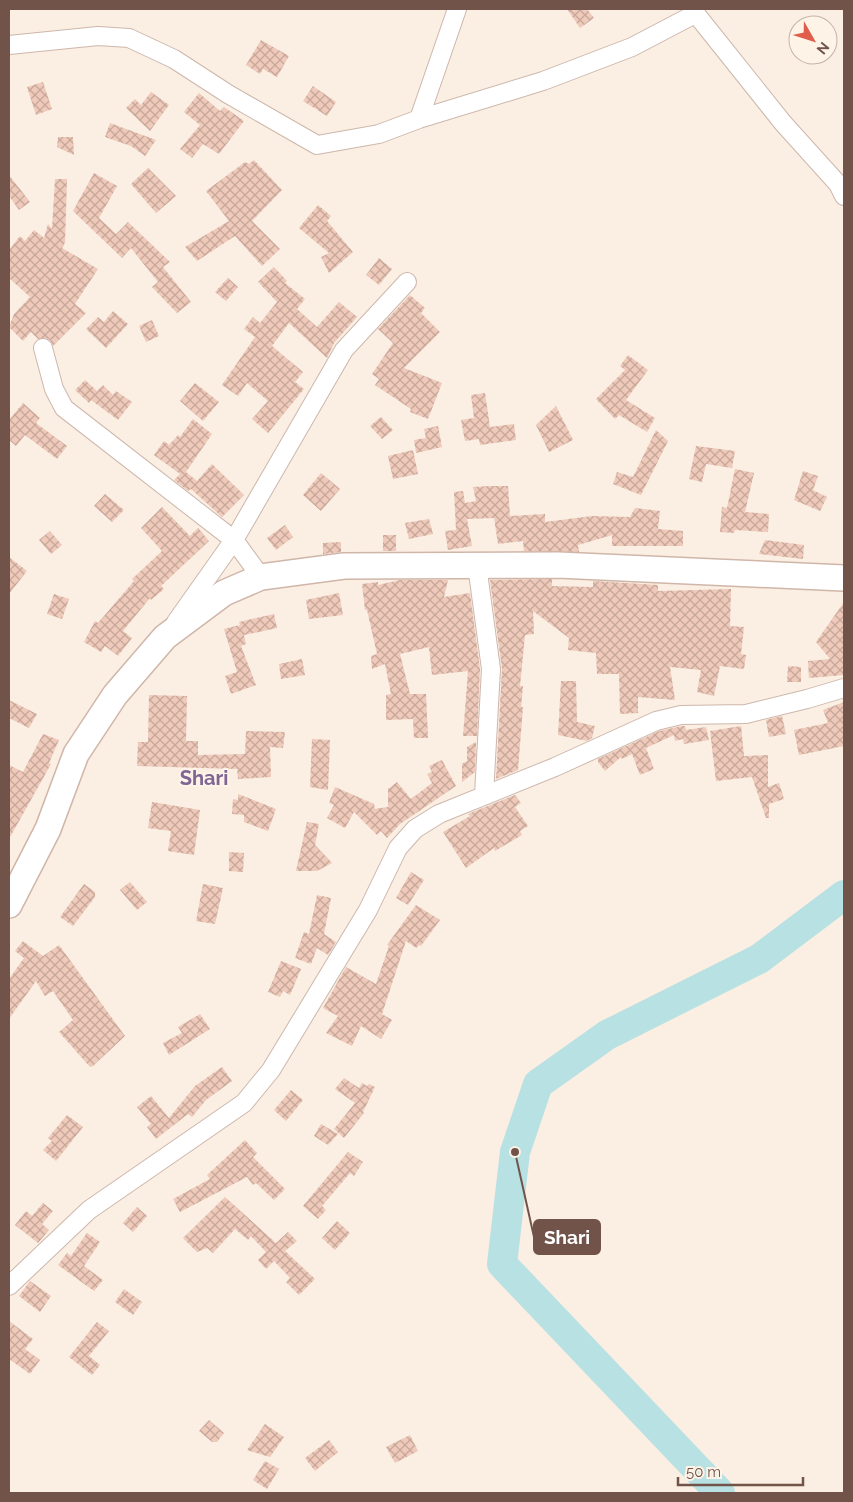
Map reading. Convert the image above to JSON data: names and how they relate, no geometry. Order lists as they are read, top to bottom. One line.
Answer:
{"districts":["Shari"],"places":["Shari"],"scale_bar":"50 m","north":"bottom right"}
